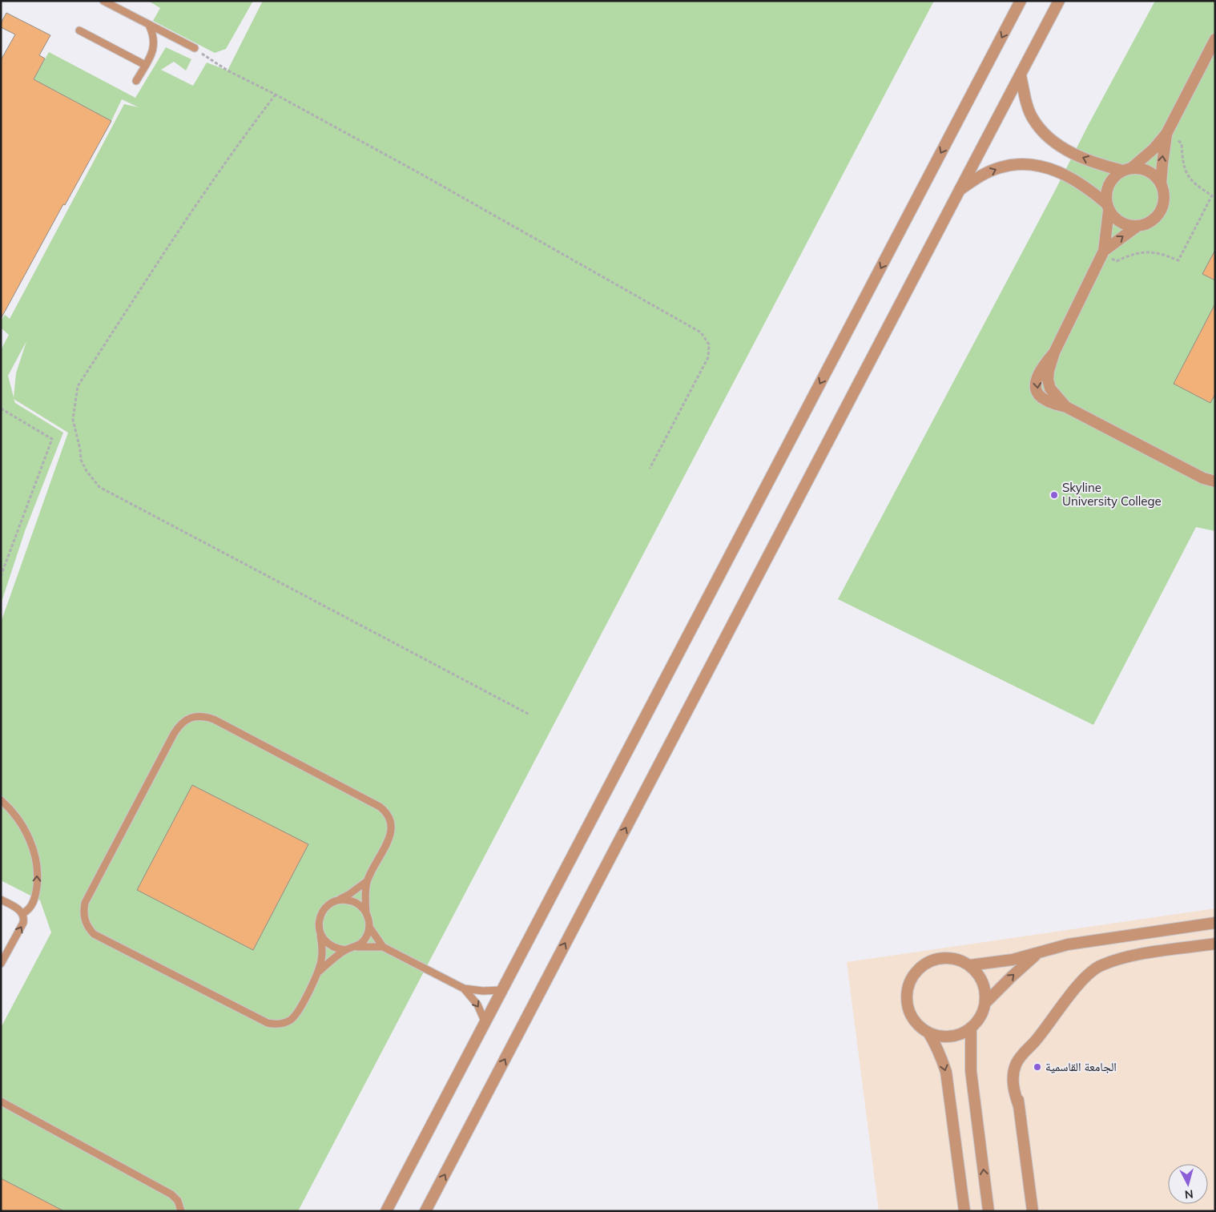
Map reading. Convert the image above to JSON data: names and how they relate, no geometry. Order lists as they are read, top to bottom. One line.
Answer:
{"places":["Skyline University College","الجامعة القاسمية"],"north":"bottom"}
